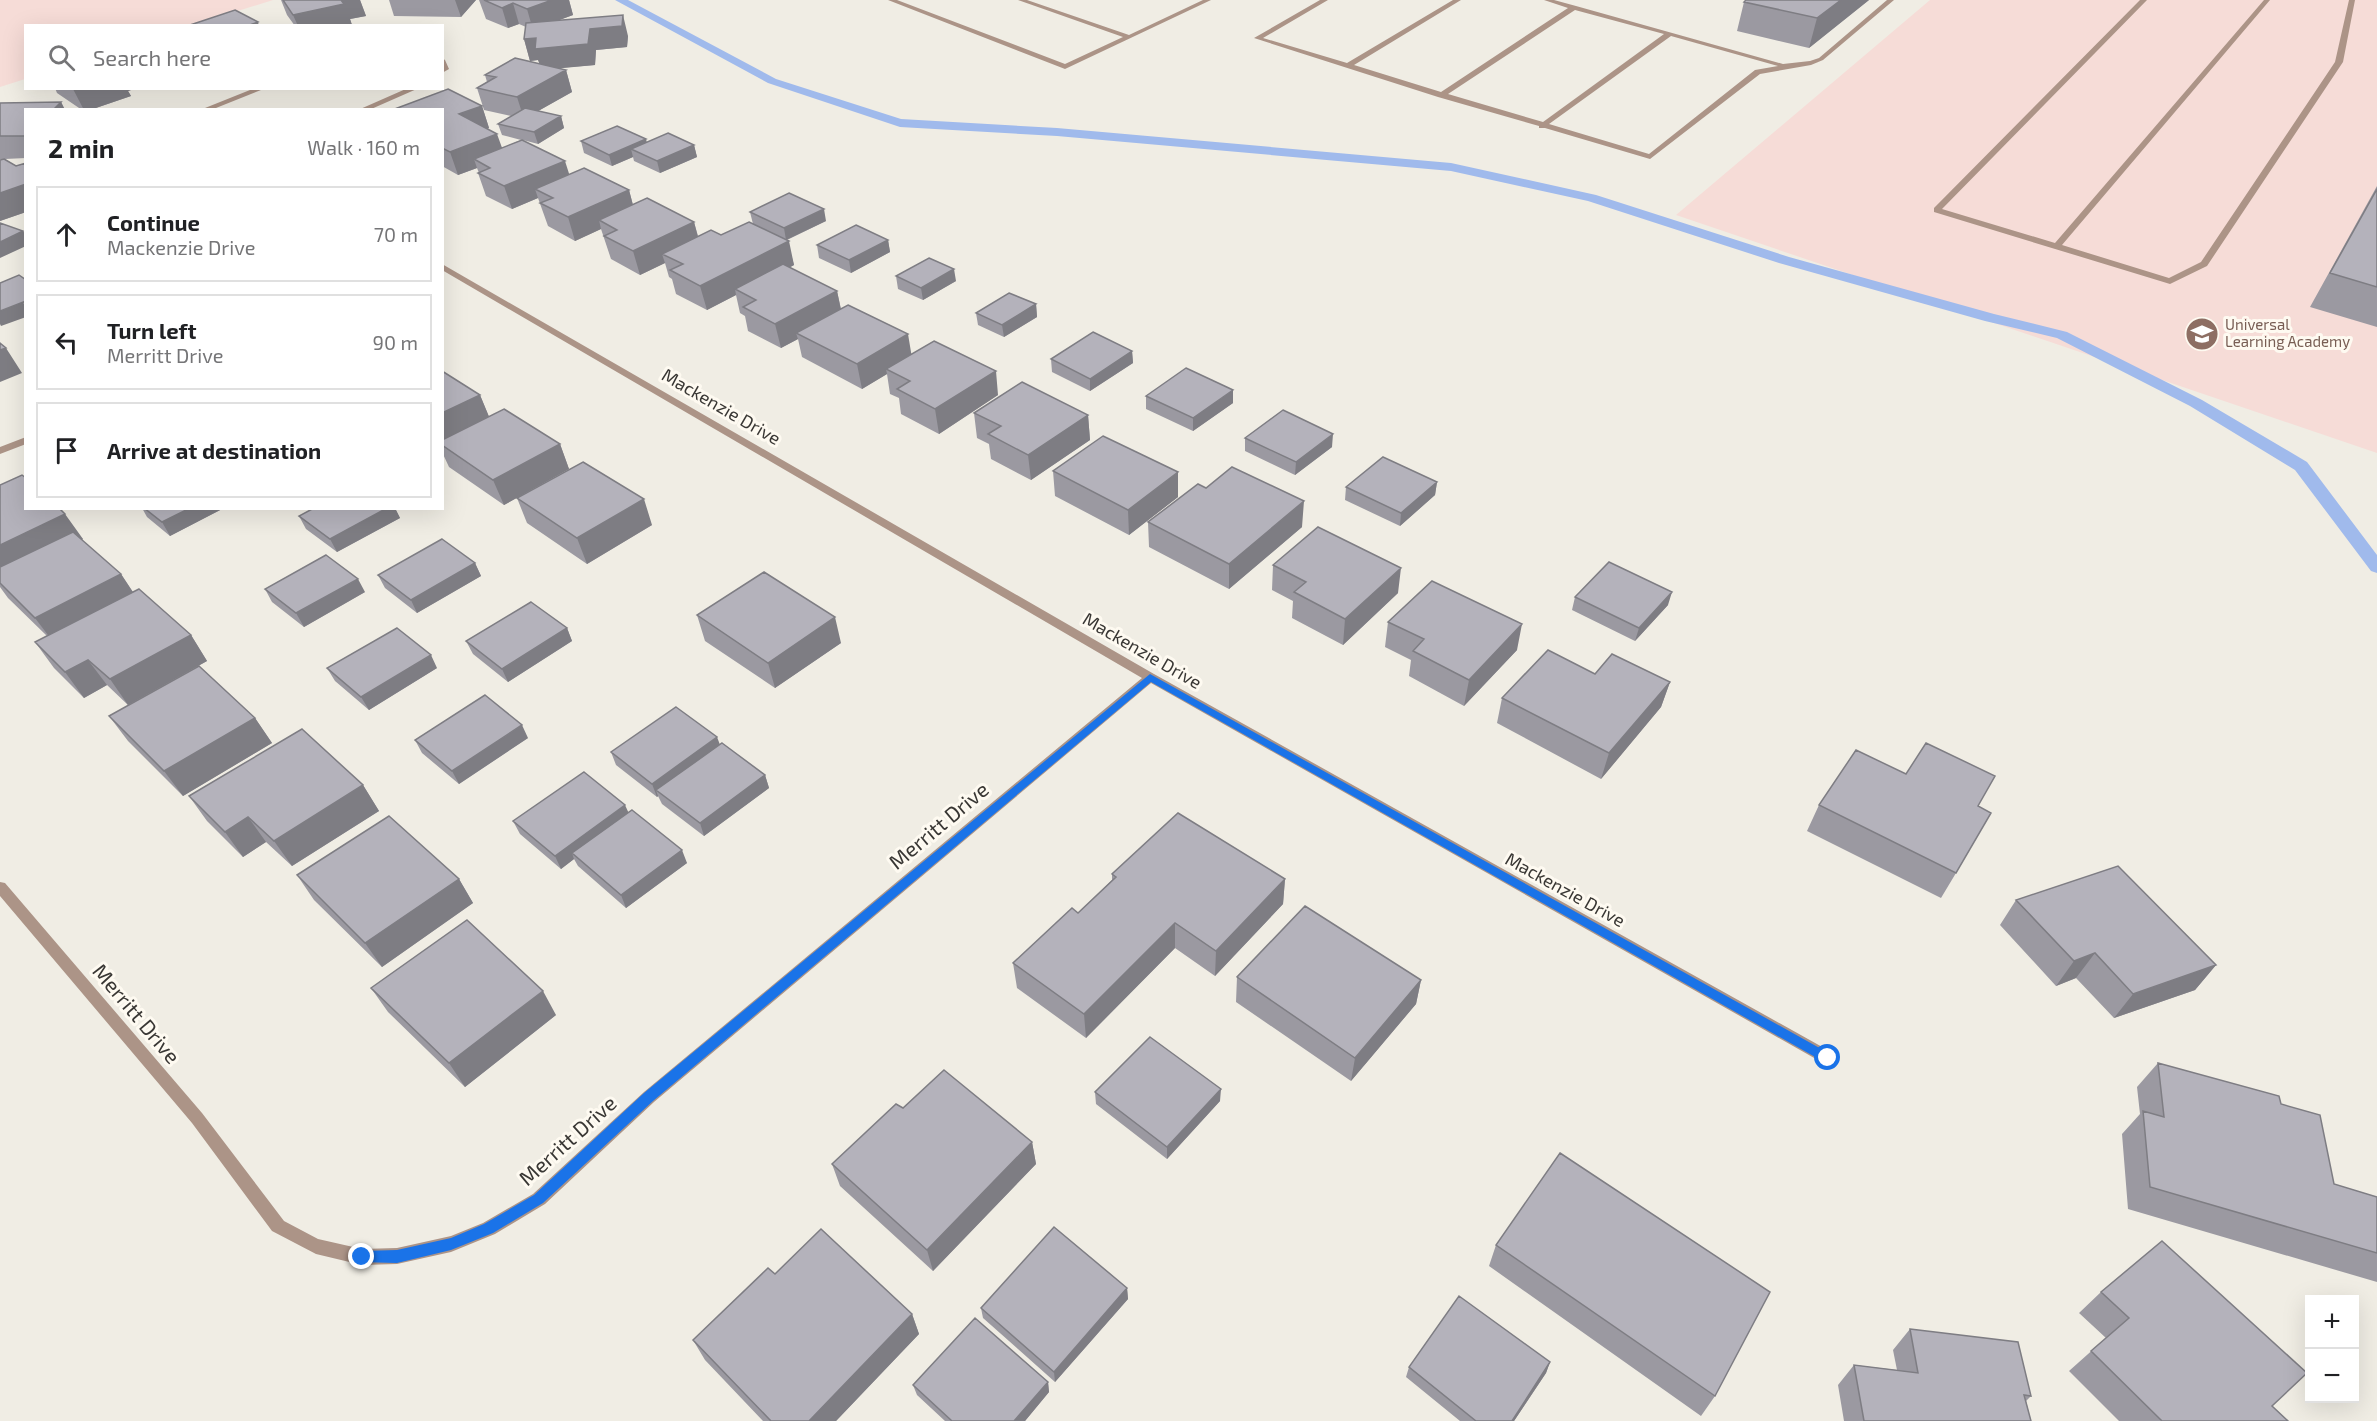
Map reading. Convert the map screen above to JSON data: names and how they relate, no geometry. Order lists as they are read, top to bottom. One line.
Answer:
{"streets":{"street":["Mackenzie Drive","Merritt Drive"]},"crossings":[["Mackenzie Drive","Merritt Drive"]],"places":{"school or university":["Universal Learning Academy"]},"page":{"search":"Search here","heading":["2 min","Walk · 160 m"],"list":[["Continue","Mackenzie Drive","70 m"],["Turn left","Merritt Drive","90 m"],"Arrive at destination"],"map_buttons":["+","−"]}}
